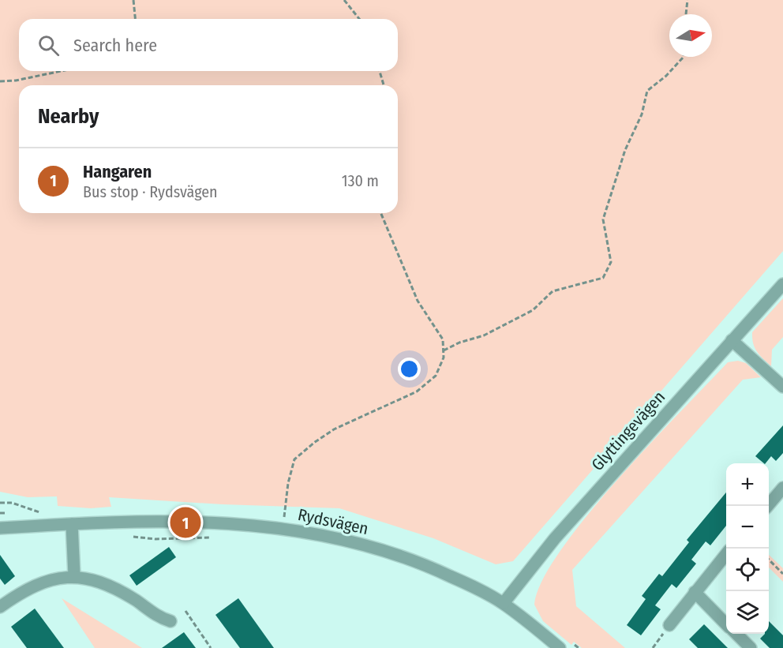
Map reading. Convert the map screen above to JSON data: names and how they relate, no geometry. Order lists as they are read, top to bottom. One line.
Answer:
{"streets":{"street":["Glyttingevägen","Rydsvägen"]},"crossings":[["Glyttingevägen","Rydsvägen"]],"north":"right","page":{"search":"Search here","heading":"Nearby","list":[{"mark":"1","name":"Hangaren","note":"Bus stop · Rydsvägen","value":"130 m"}],"map_buttons":["+","−"],"pins":"1"}}
